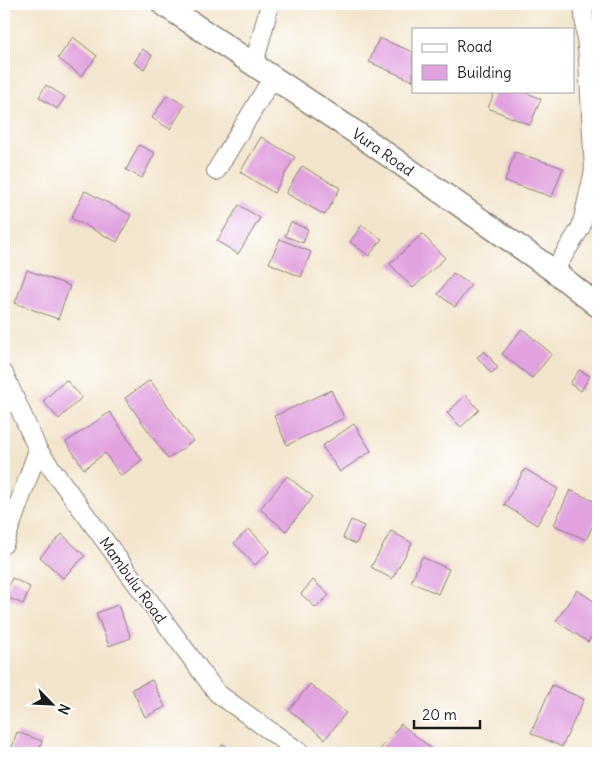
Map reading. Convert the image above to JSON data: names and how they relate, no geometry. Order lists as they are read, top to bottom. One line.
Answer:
{"streets":{"street":["Vura Road","Mambulu Road"]},"legend":["Road","Building"],"scale_bar":"20 m","north":"bottom right"}
